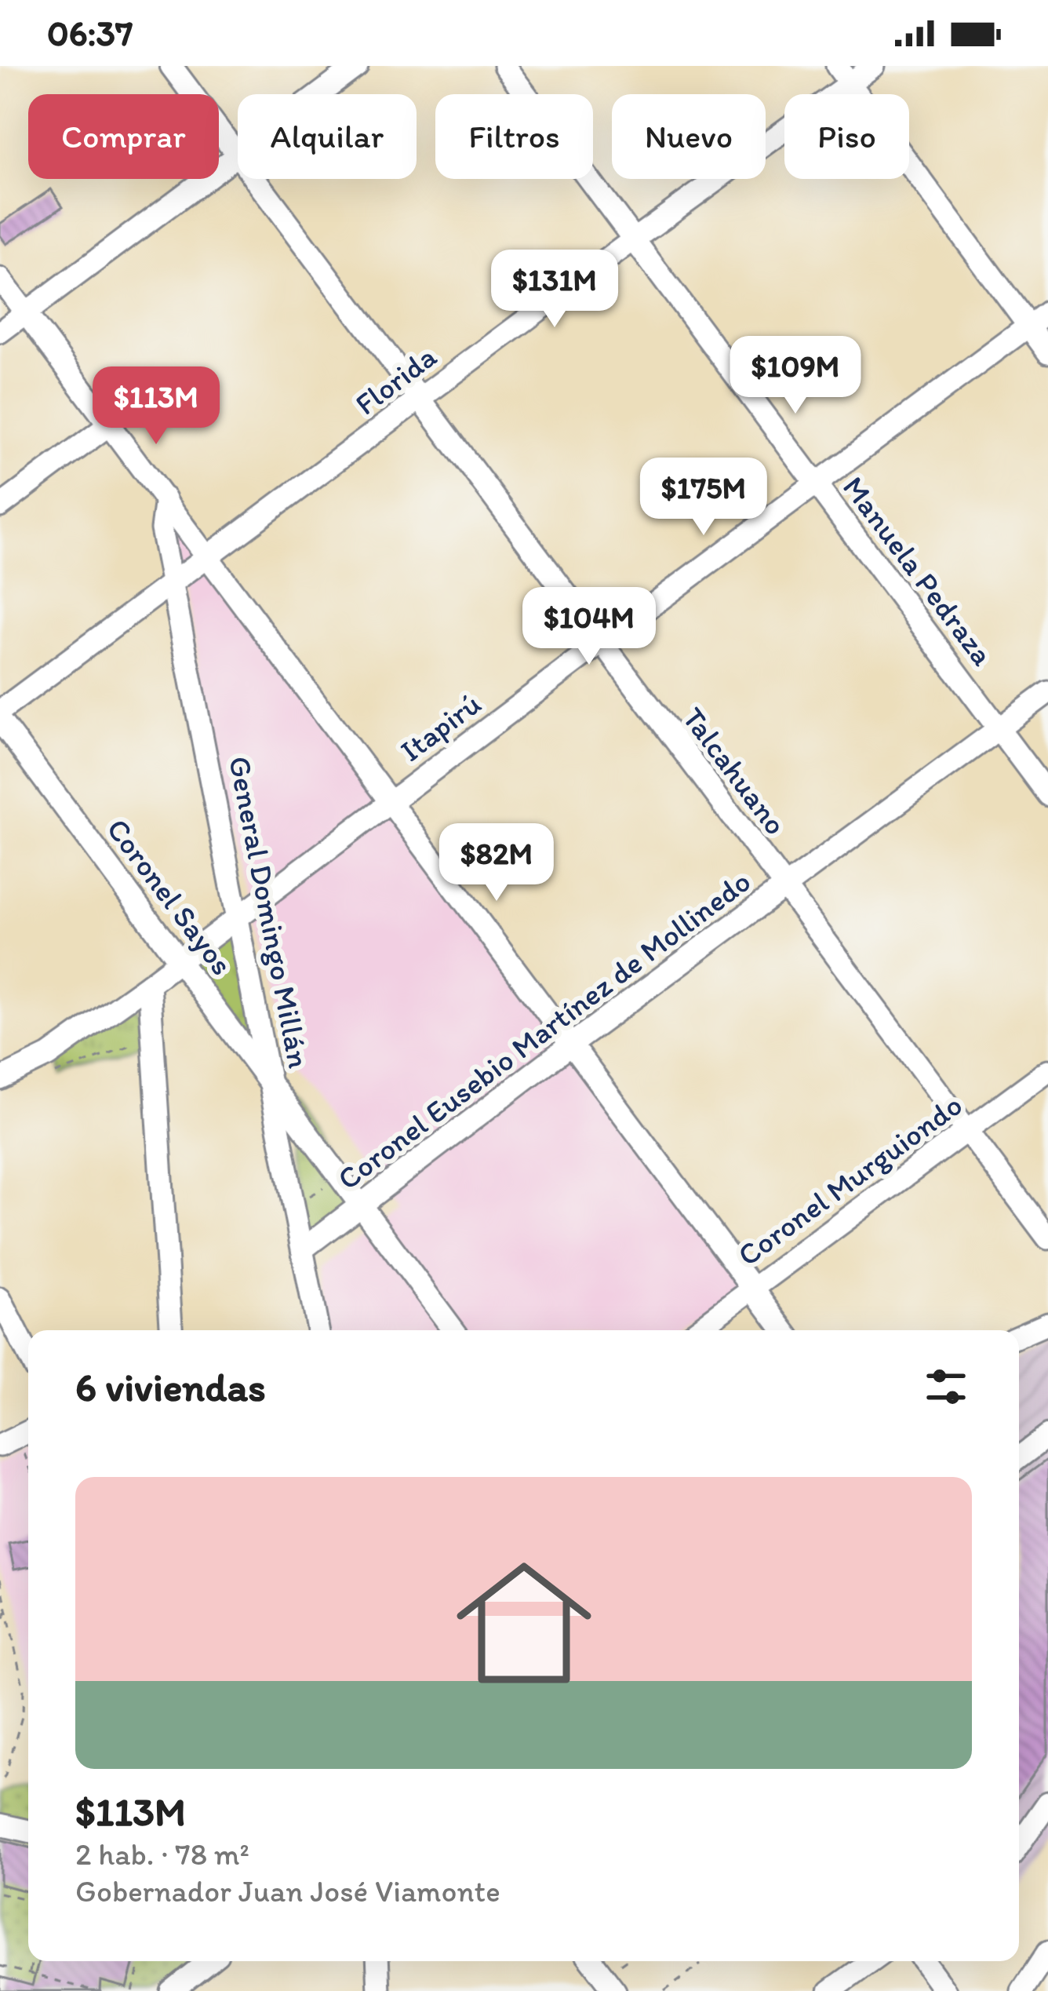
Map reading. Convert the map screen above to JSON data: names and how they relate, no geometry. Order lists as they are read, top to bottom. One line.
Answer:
{"streets":{"street":["Florida","Manuela Pedraza","Itapirú","Talcahuano","Coronel Sayos","General Domingo Millán","Coronel Eusebio Martínez de Mollinedo","Coronel Murguiondo"]},"crossings":[["Florida","Manuela Pedraza"],["Florida","Talcahuano"],["Florida","General Domingo Millán"],["Manuela Pedraza","Itapirú"],["Manuela Pedraza","Coronel Eusebio Martínez de Mollinedo"],["Itapirú","Talcahuano"],["Itapirú","Coronel Sayos"],["Itapirú","General Domingo Millán"],["Talcahuano","Coronel Eusebio Martínez de Mollinedo"],["Talcahuano","Coronel Murguiondo"],["Coronel Sayos","General Domingo Millán"],["Coronel Sayos","Coronel Eusebio Martínez de Mollinedo"],["General Domingo Millán","Coronel Eusebio Martínez de Mollinedo"]],"page":{"status":"06:37","chip":["Comprar","Alquilar","Filtros","Nuevo","Piso"],"price":["$131M","$109M","$113M","$175M","$104M","$82M"],"heading":"6 viviendas","list":[{"name":"$113M","note":"2 hab. · 78 m² · Gobernador Juan José Viamonte"}]}}
